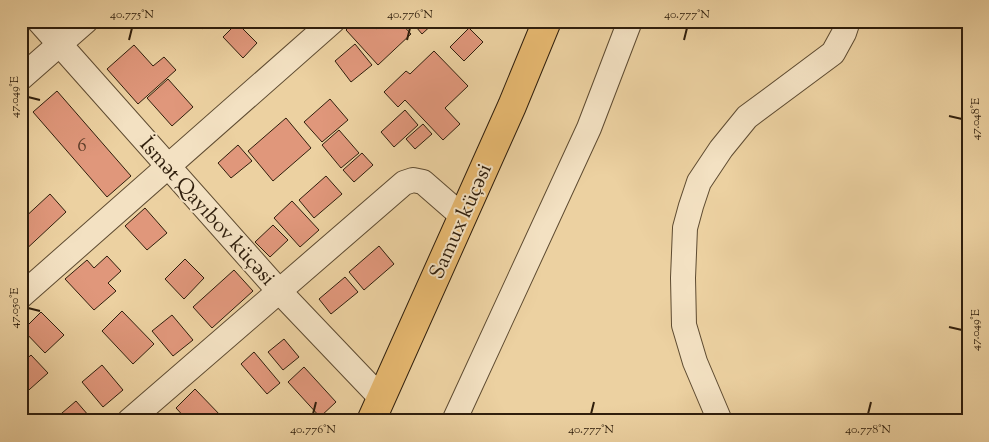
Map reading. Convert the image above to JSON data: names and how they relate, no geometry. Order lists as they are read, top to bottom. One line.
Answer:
{"streets":{"main road":["Samux küçəsi"],"street":["İsmət Qayıbov küçəsi"]},"crossings":[["İsmət Qayıbov küçəsi","Samux küçəsi"]],"house_numbers":["6"],"coordinates":["40.775°N","40.776°N","40.777°N","47.049°E","47.048°E","47.050°E","40.778°N"]}
